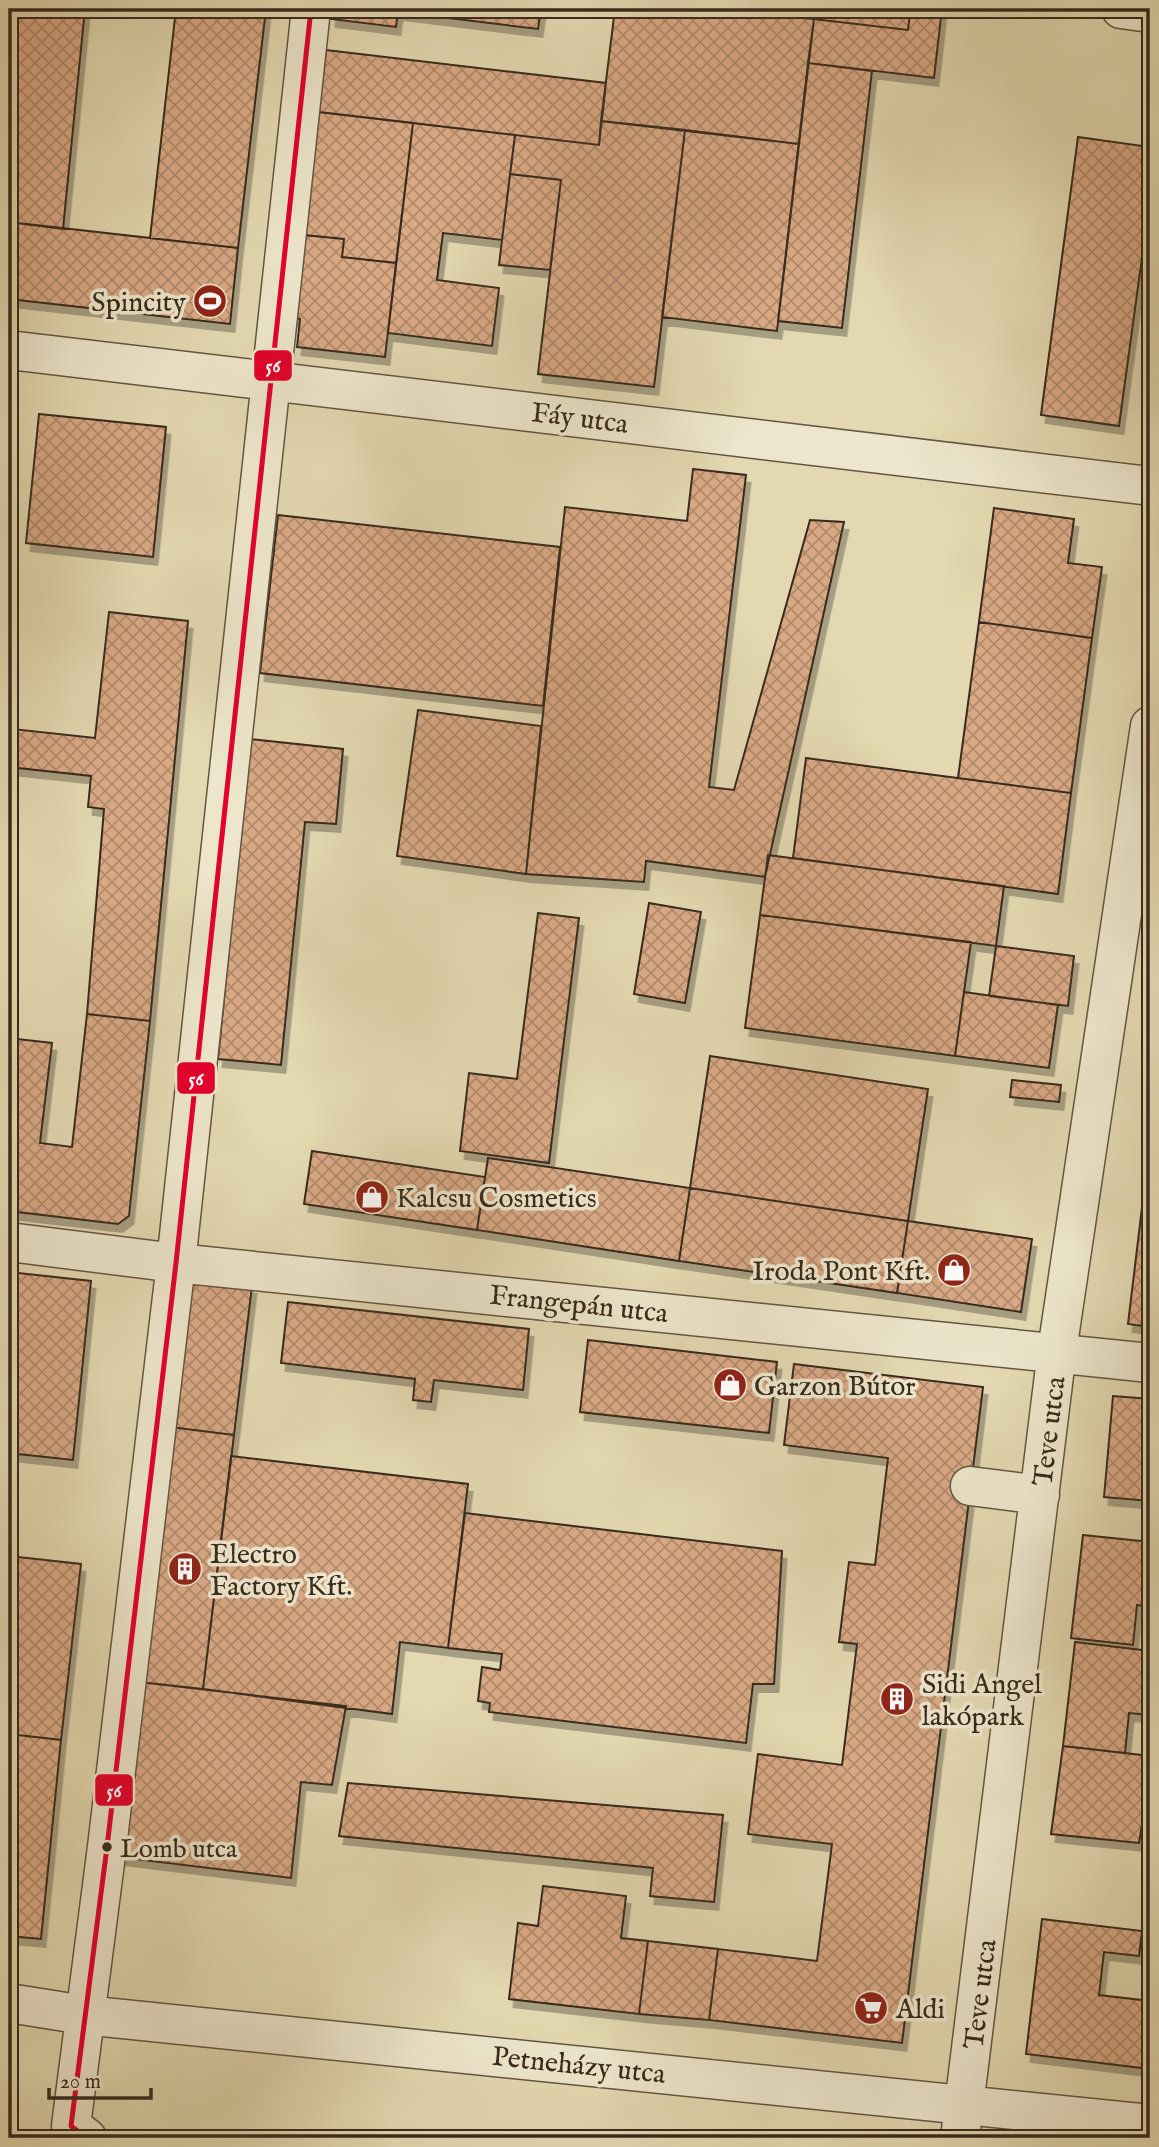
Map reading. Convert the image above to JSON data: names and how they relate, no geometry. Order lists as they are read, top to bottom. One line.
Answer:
{"streets":{"street":["Fáy utca","Frangepán utca","Teve utca","Petneházy utca"]},"crossings":[["Frangepán utca","Teve utca"],["Teve utca","Petneházy utca"]],"places":{"sports":["Spincity"],"shop":["Kalcsu Cosmetics","Iroda Pont Kft.","Garzon Bútor"],"building":["Electro Factory Kft.","Sidi Angel lakópark"],"other":["Lomb utca"],"supermarket":["Aldi"]},"lines":["transit line 56"],"scale_bar":"20 m"}
